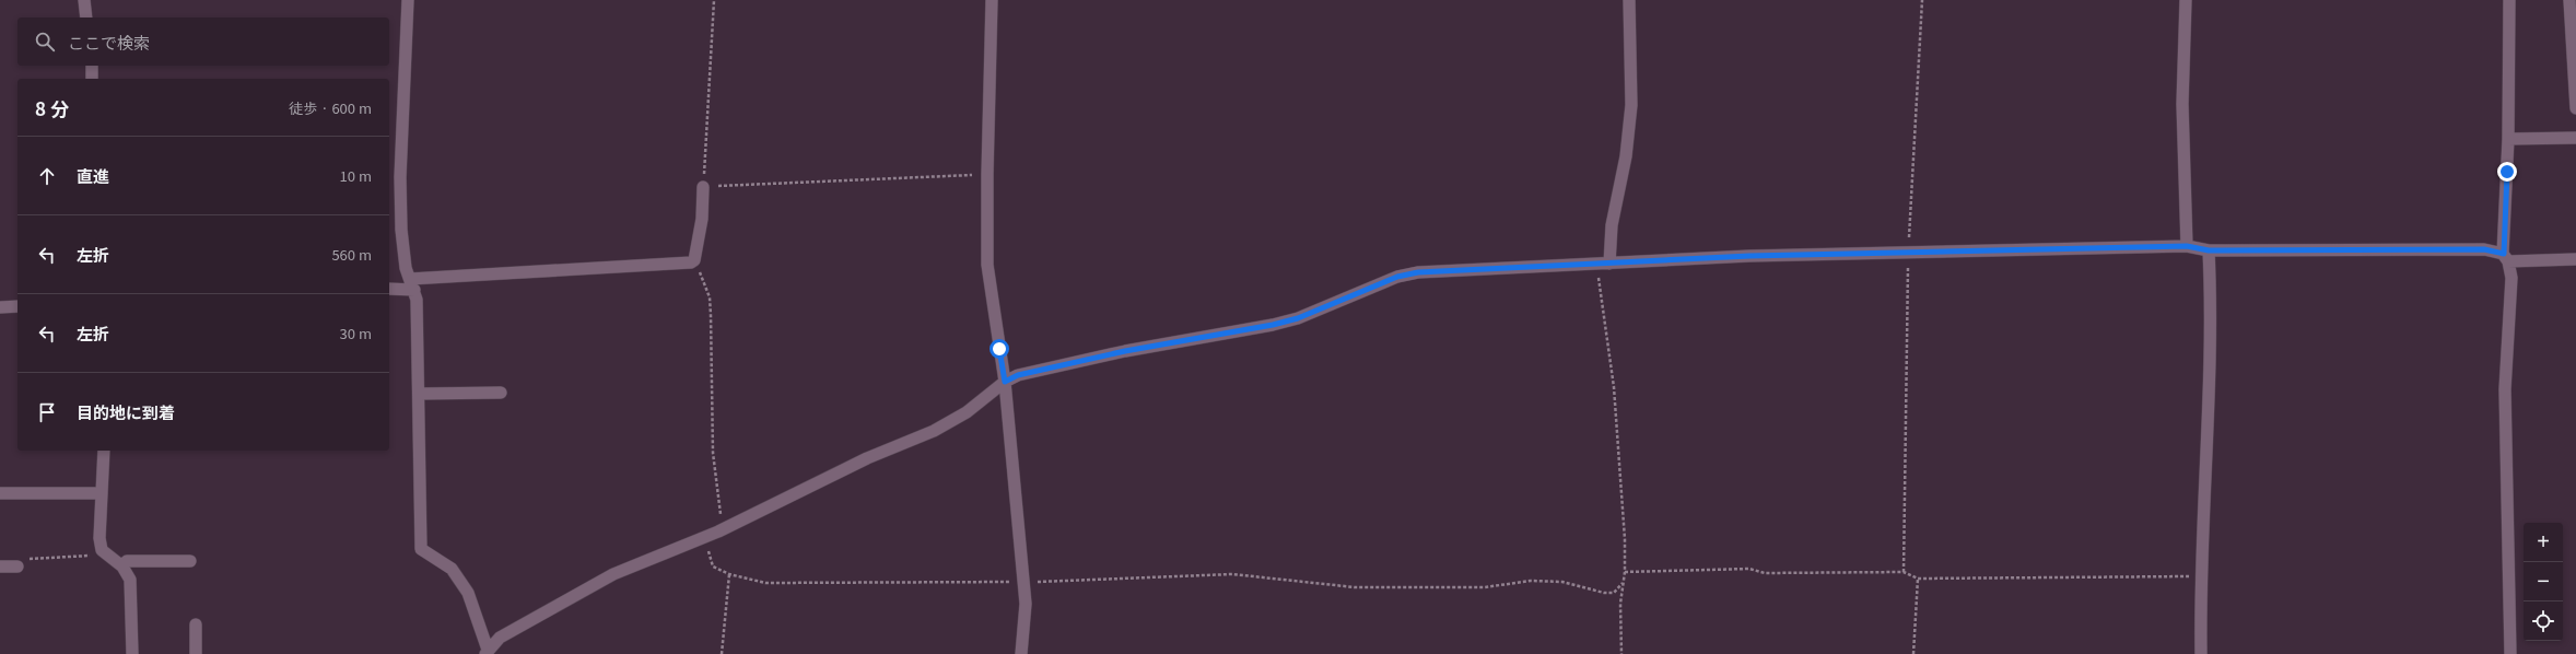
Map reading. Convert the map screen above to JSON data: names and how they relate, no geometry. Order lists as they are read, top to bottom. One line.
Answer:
{"page":{"search":"ここで検索","heading":["8 分","徒歩 · 600 m"],"list":[["直進","10 m"],["左折","560 m"],["左折","30 m"],"目的地に到着"],"map_buttons":["+","−"]}}
